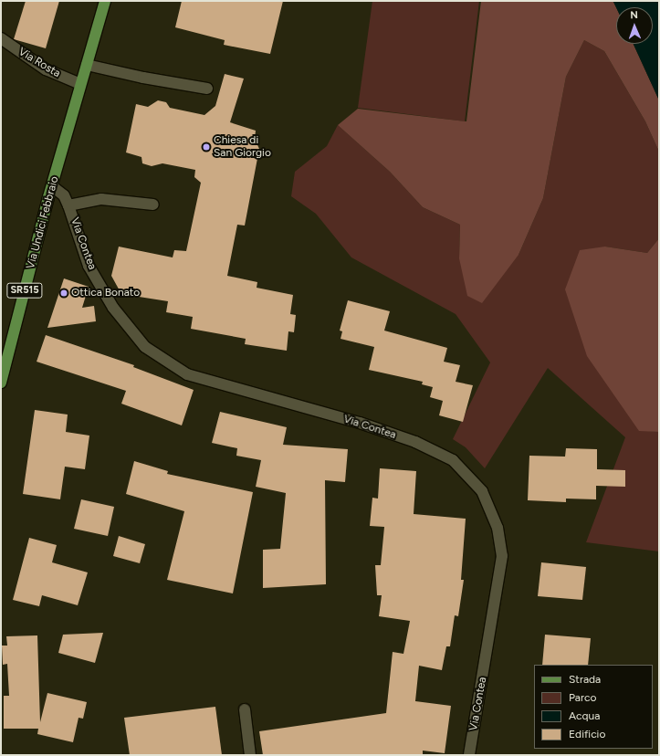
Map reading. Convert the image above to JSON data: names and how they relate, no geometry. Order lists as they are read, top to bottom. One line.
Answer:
{"streets":{"main road":["Via Undici Febbraio","SR515"],"street":["Via Rosta","Via Contea"]},"crossings":[["Via Rosta","Via Undici Febbraio"],["Via Rosta","SR515"],["Via Undici Febbraio","Via Contea"],["Via Undici Febbraio","SR515"]],"places":["Chiesa di San Giorgio","Ottica Bonato"],"legend":["Strada","Parco","Acqua","Edificio"],"north":"top"}
